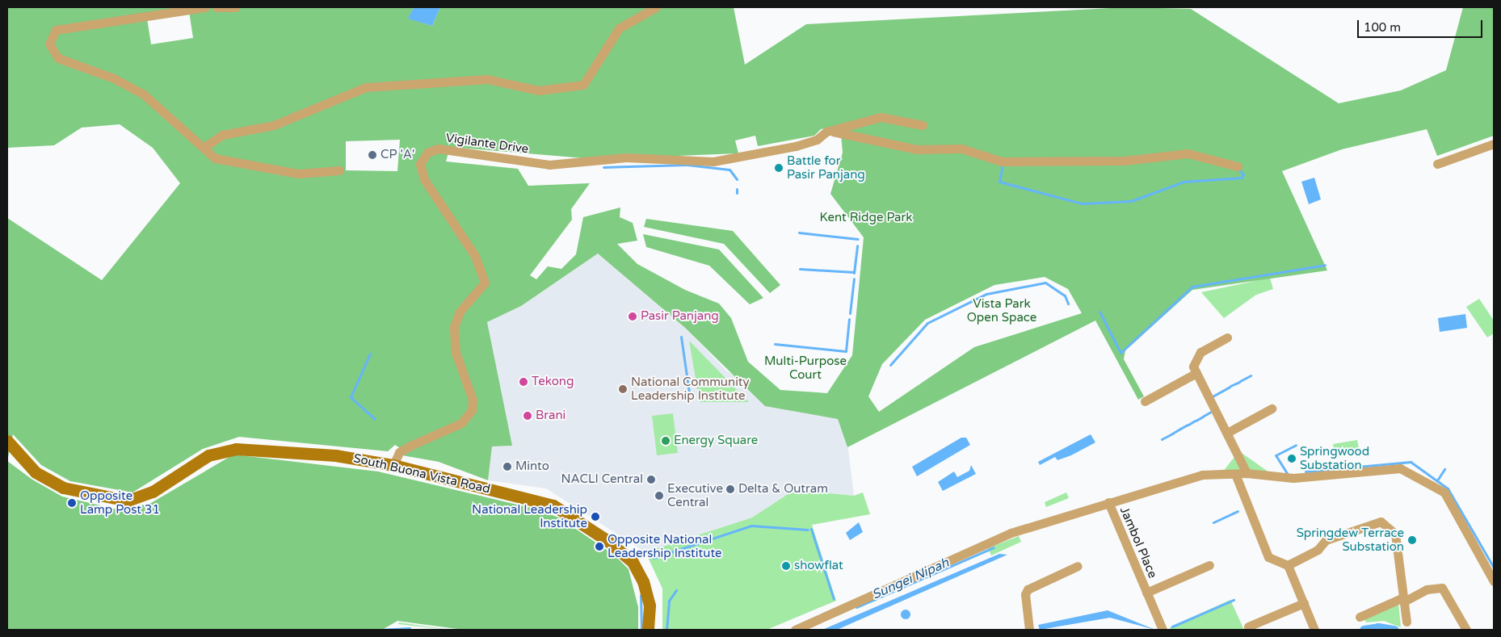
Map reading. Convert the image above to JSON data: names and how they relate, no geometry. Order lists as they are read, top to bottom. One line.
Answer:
{"streets":{"street":["Vigilante Drive","South Buona Vista Road","Jambol Place"]},"crossings":[["Vigilante Drive","South Buona Vista Road"]],"water":["Sungei Nipah"],"parks":["Kent Ridge Park","Vista Park Open Space","Multi-Purpose Court"],"places":["CP 'A'","Battle for Pasir Panjang","Pasir Panjang","Tekong","National Community Leadership Institute","Brani","Energy Square","Springwood Substation","Minto","NACLI Central","Delta & Outram","Executive Central","Opposite Lamp Post 31","National Leadership Institute","Springdew Terrace Substation","Opposite National Leadership Institute","showflat"],"scale_bar":"100 m"}
